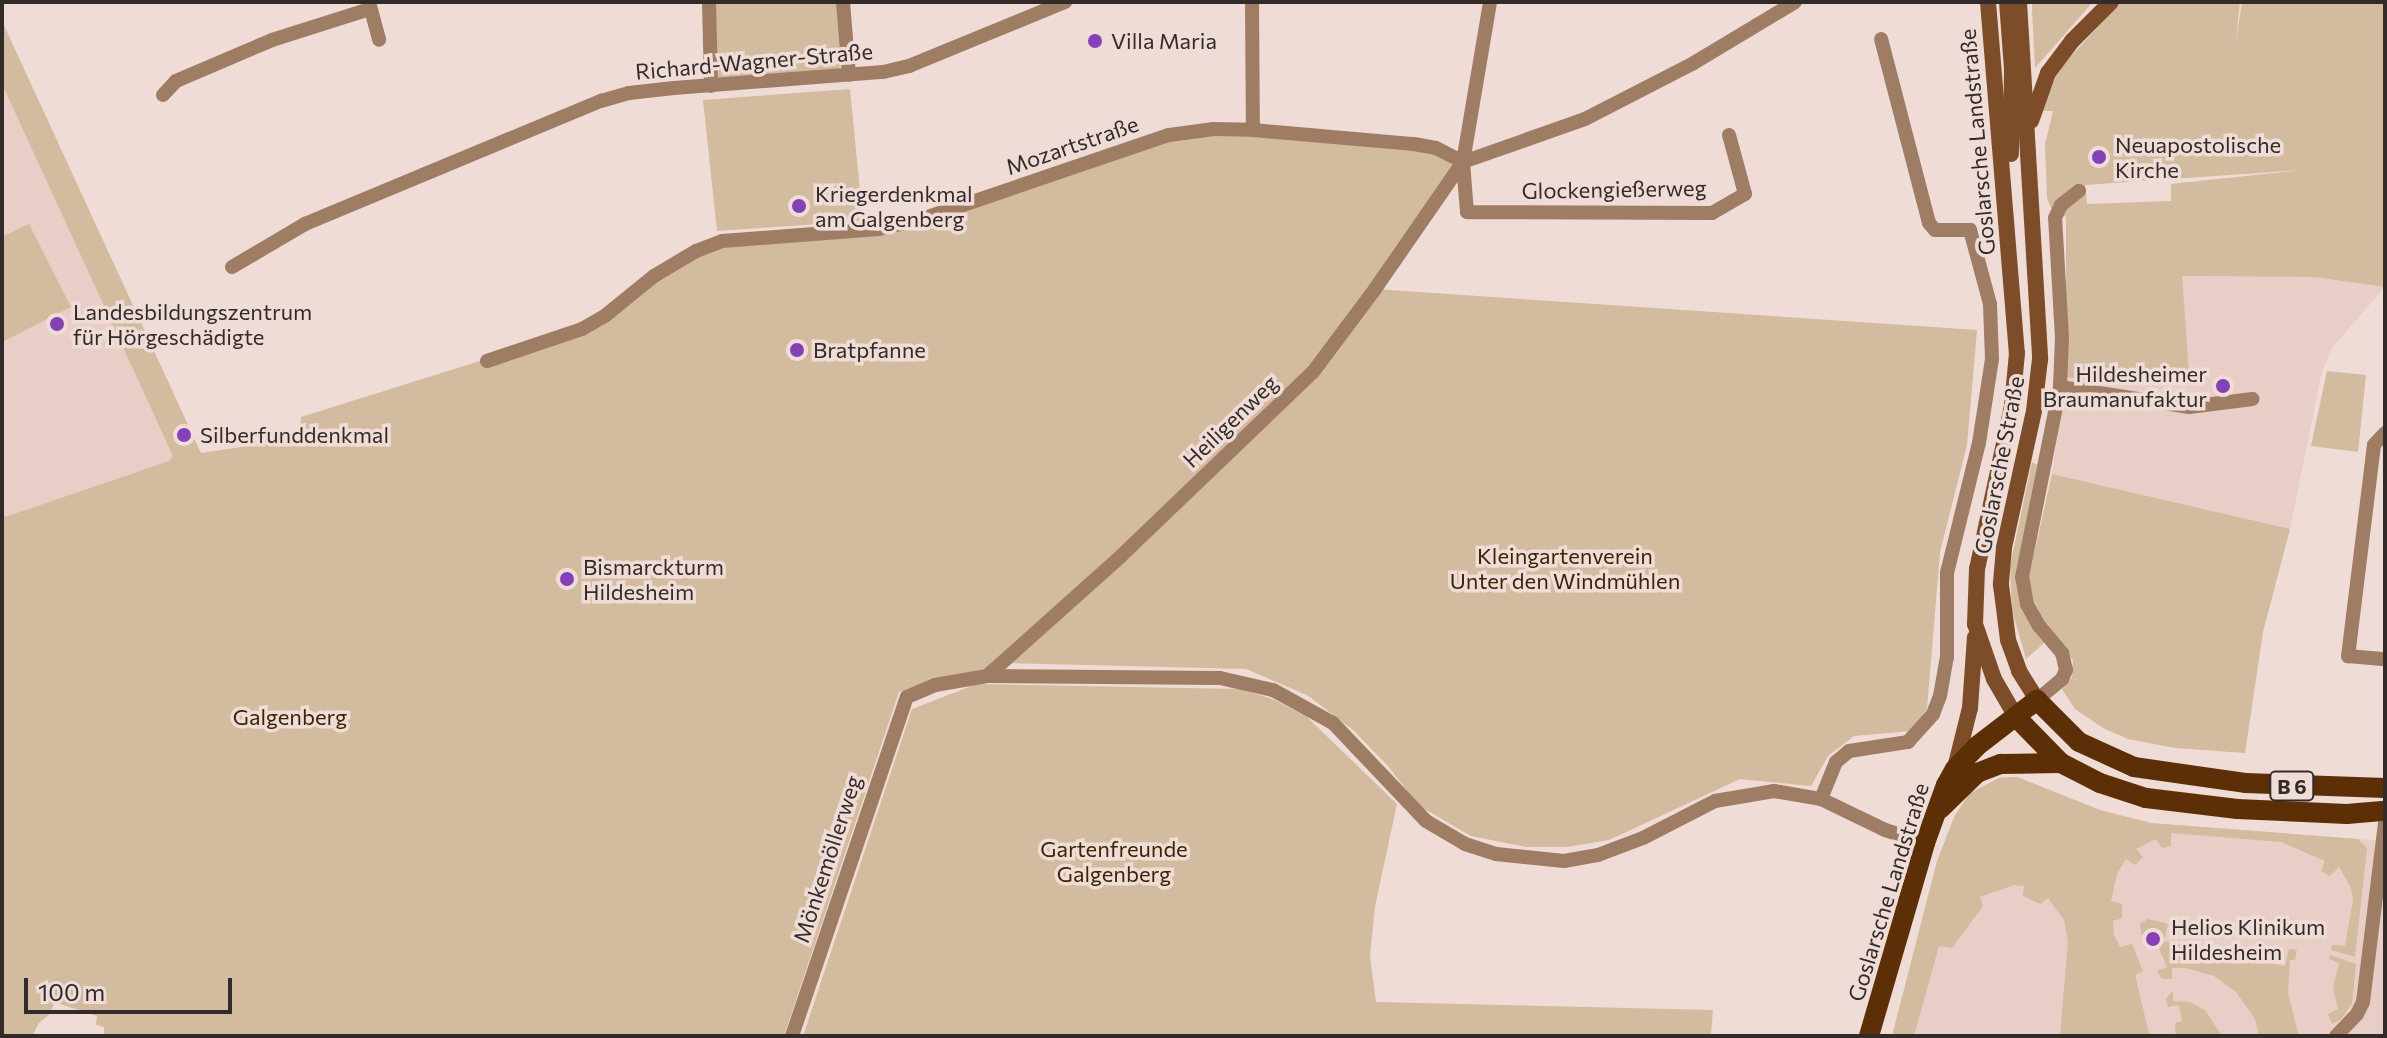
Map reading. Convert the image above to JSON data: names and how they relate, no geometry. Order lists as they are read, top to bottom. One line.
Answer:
{"streets":{"main road":["Goslarsche Landstraße","Goslarsche Straße","B 6"],"street":["Richard-Wagner-Straße","Mozartstraße","Glockengießerweg","Heiligenweg","Mönkemöllerweg"]},"crossings":[["Goslarsche Landstraße","B 6"],["Mozartstraße","Glockengießerweg"],["Mozartstraße","Heiligenweg"],["Glockengießerweg","Heiligenweg"],["Heiligenweg","Mönkemöllerweg"],["Goslarsche Straße","B 6"]],"parks":["Kleingartenverein Unter den Windmühlen","Galgenberg","Gartenfreunde Galgenberg"],"places":["Villa Maria","Neuapostolische Kirche","Kriegerdenkmal am Galgenberg","Landesbildungszentrum für Hörgeschädigte","Bratpfanne","Hildesheimer Braumanufaktur","Silberfunddenkmal","Bismarckturm Hildesheim","Helios Klinikum Hildesheim"],"scale_bar":"100 m"}
